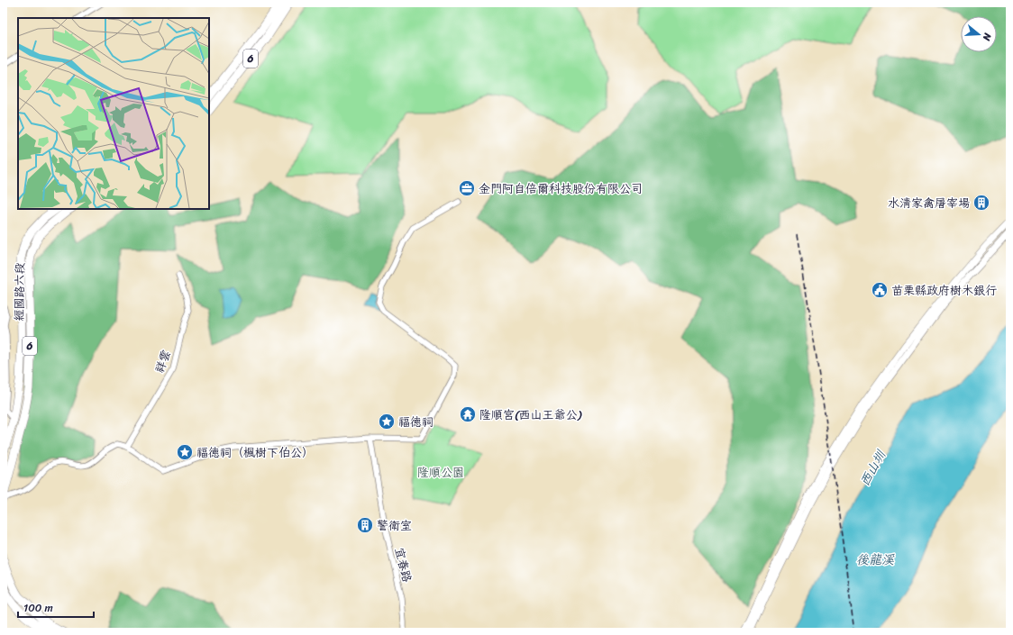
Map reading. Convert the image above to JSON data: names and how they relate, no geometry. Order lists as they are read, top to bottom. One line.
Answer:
{"streets":{"main road":["6","經國路六段"],"street":["祥雲","宜春路"]},"water":["西山圳","後龍溪"],"parks":["隆順公園"],"places":{"office":["金門阿自倍爾科技股份有限公司"],"building":["水清家禽屠宰場","警衛室"],"public building":["苗栗縣政府樹木銀行"],"temple":["隆順宮(西山王爺公)"],"place":["福德祠","福德祠（楓樹下伯公）"]},"scale_bar":"100 m","north":"right"}
